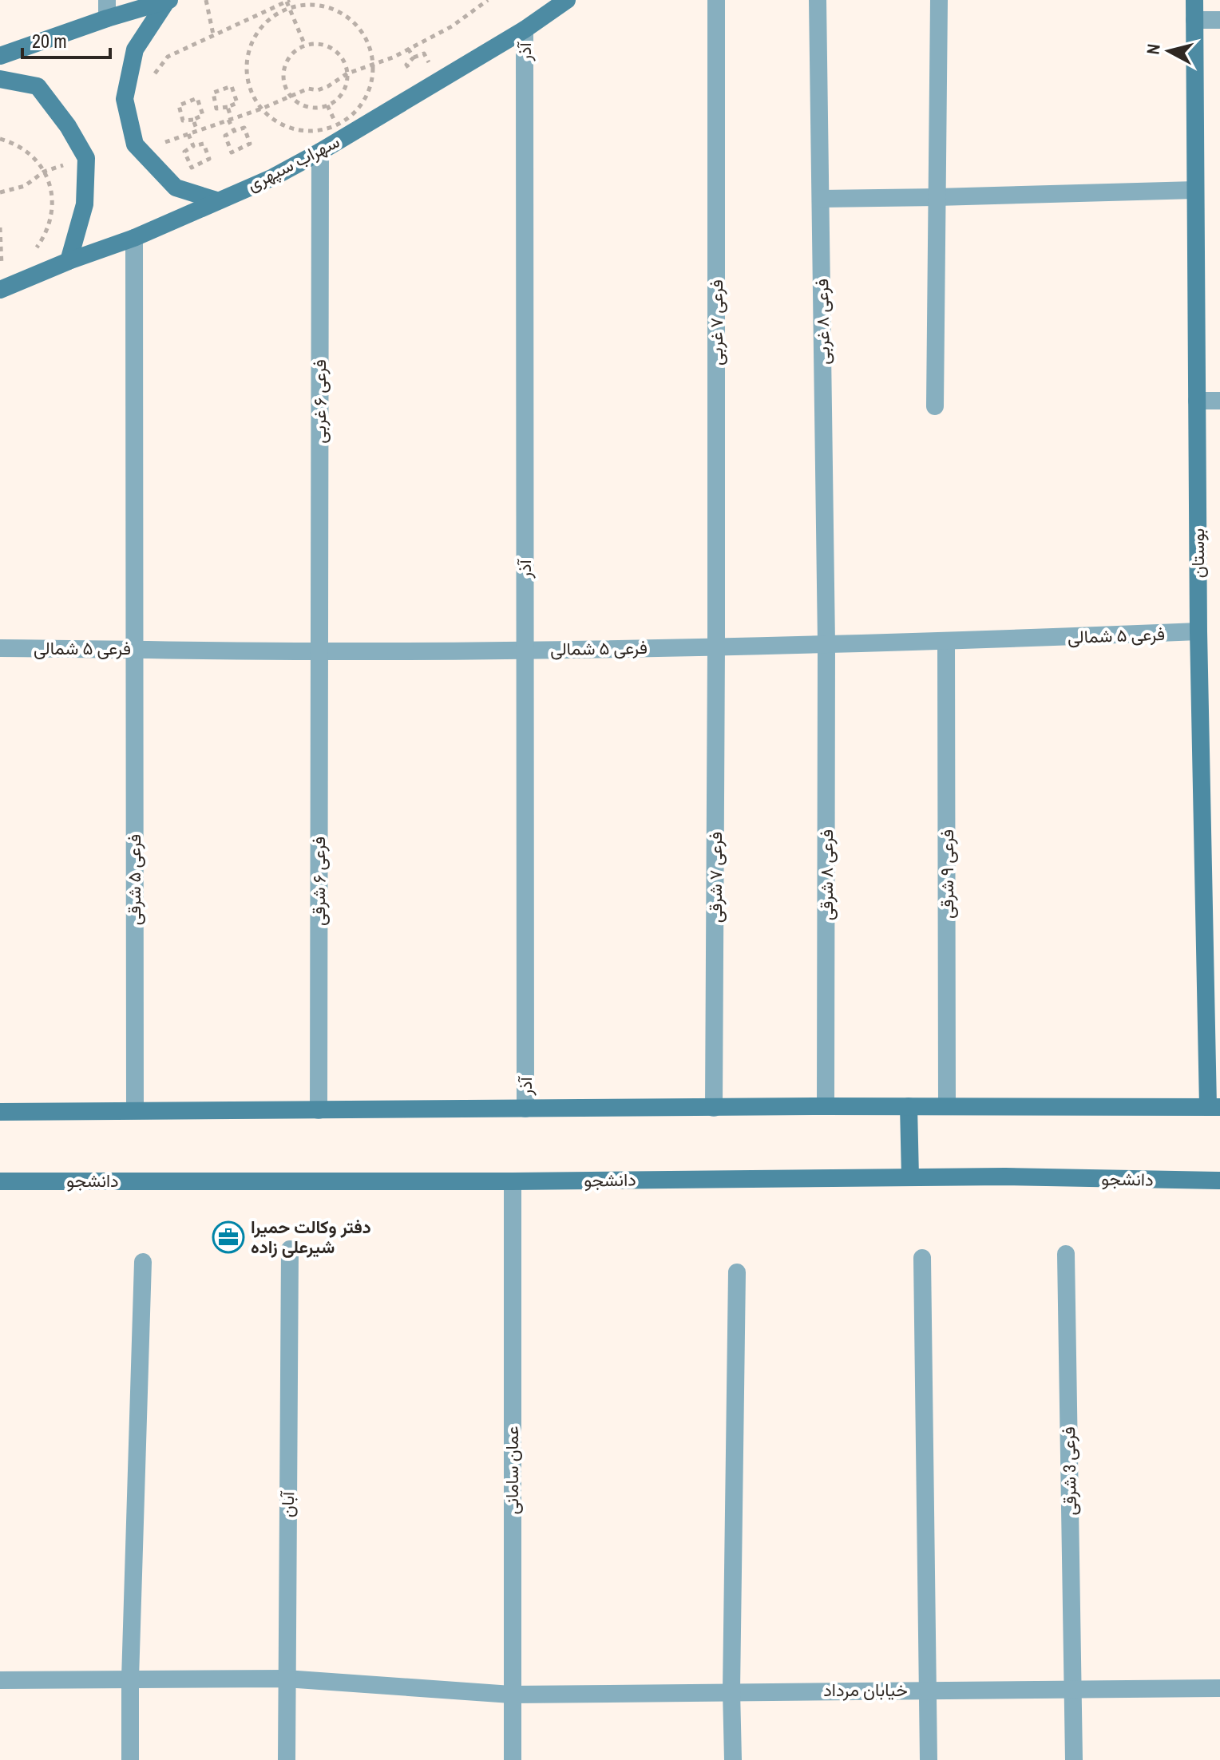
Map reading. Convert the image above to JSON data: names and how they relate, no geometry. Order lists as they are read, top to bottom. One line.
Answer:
{"streets":{"main road":["سهراب سپهری","بوستان","دانشجو"],"street":["آذر","فرعی ۸ غربی","فرعی ۷ غربی","فرعی ۶ غربی","فرعی ۵ شمالی","فرعی ۹ شرقی","فرعی ۸ شرقی","فرعی ۷ شرقی","فرعی ۵ شرقی","فرعی ۶ شرقی","عمان سامانی","فرعی 3 شرقی","آبان","خیابان مرداد"]},"crossings":[["آذر","سهراب سپهری"],["آذر","فرعی ۵ شمالی"],["سهراب سپهری","فرعی ۶ غربی"],["سهراب سپهری","فرعی ۵ شرقی"],["فرعی ۸ غربی","فرعی ۵ شمالی"],["فرعی ۸ غربی","فرعی ۸ شرقی"],["فرعی ۷ غربی","فرعی ۵ شمالی"],["فرعی ۷ غربی","فرعی ۷ شرقی"],["فرعی ۶ غربی","فرعی ۵ شمالی"],["فرعی ۶ غربی","فرعی ۶ شرقی"],["بوستان","فرعی ۵ شمالی"],["فرعی ۵ شمالی","فرعی ۹ شرقی"],["فرعی ۵ شمالی","فرعی ۸ شرقی"],["فرعی ۵ شمالی","فرعی ۷ شرقی"],["فرعی ۵ شمالی","فرعی ۵ شرقی"],["فرعی ۵ شمالی","فرعی ۶ شرقی"],["دانشجو","عمان سامانی"],["عمان سامانی","خیابان مرداد"],["فرعی 3 شرقی","خیابان مرداد"],["آبان","خیابان مرداد"]],"places":{"office":["دفتر وکالت حمیرا شیرعلی زاده"]},"scale_bar":"20 m","north":"left"}
